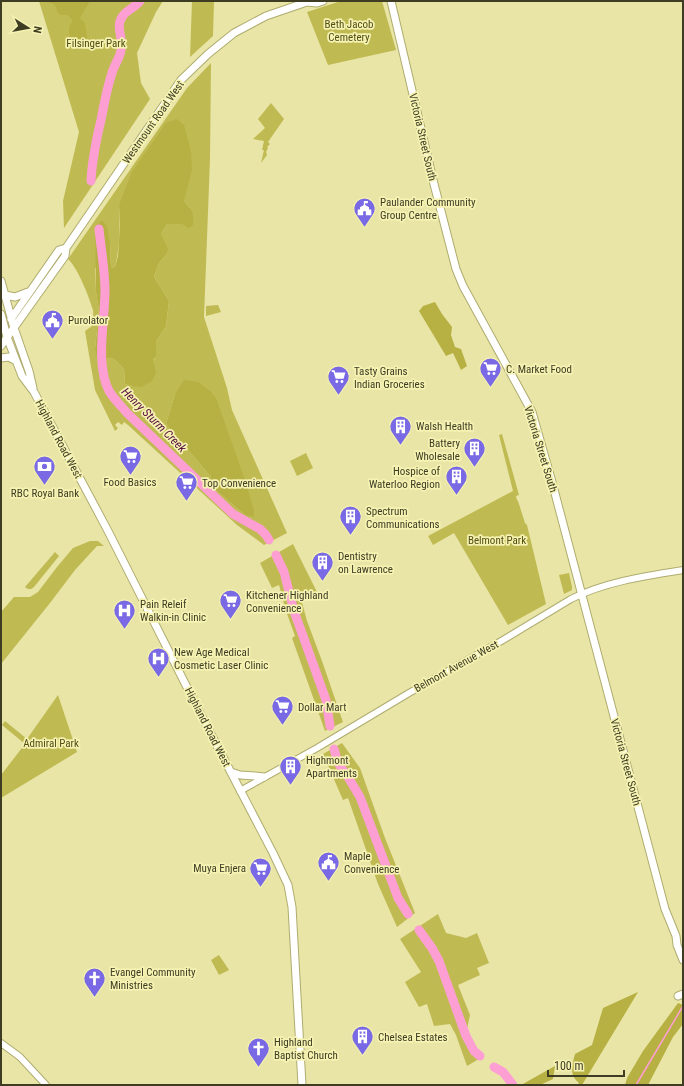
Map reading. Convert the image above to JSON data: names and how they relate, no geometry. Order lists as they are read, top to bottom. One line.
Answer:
{"streets":{"main road":["Westmount Road West","Victoria Street South","Highland Road West"],"street":["Belmont Avenue West"]},"crossings":[["Westmount Road West","Highland Road West"],["Victoria Street South","Belmont Avenue West"],["Highland Road West","Belmont Avenue West"]],"water":["Henry Sturm Creek"],"parks":["Beth Jacob Cemetery","Filsinger Park","Belmont Park","Admiral Park"],"places":{"public building":["Paulander Community Group Centre","Purolator","Maple Convenience"],"supermarket":["C. Market Food","Tasty Grains Indian Groceries","Food Basics","Top Convenience","Kitchener Highland Convenience","Dollar Mart","Muya Enjera"],"building":["Walsh Health","Battery Wholesale","Hospice of Waterloo Region","Spectrum Communications","Dentistry on Lawrence","Highmont Apartments","Chelsea Estates"],"bank":["RBC Royal Bank"],"hospital":["Pain Releif Walkin-in Clinic","New Age Medical Cosmetic Laser Clinic"],"church":["Evangel Community Ministries","Highland Baptist Church"]},"scale_bar":"100 m","north":"right"}
